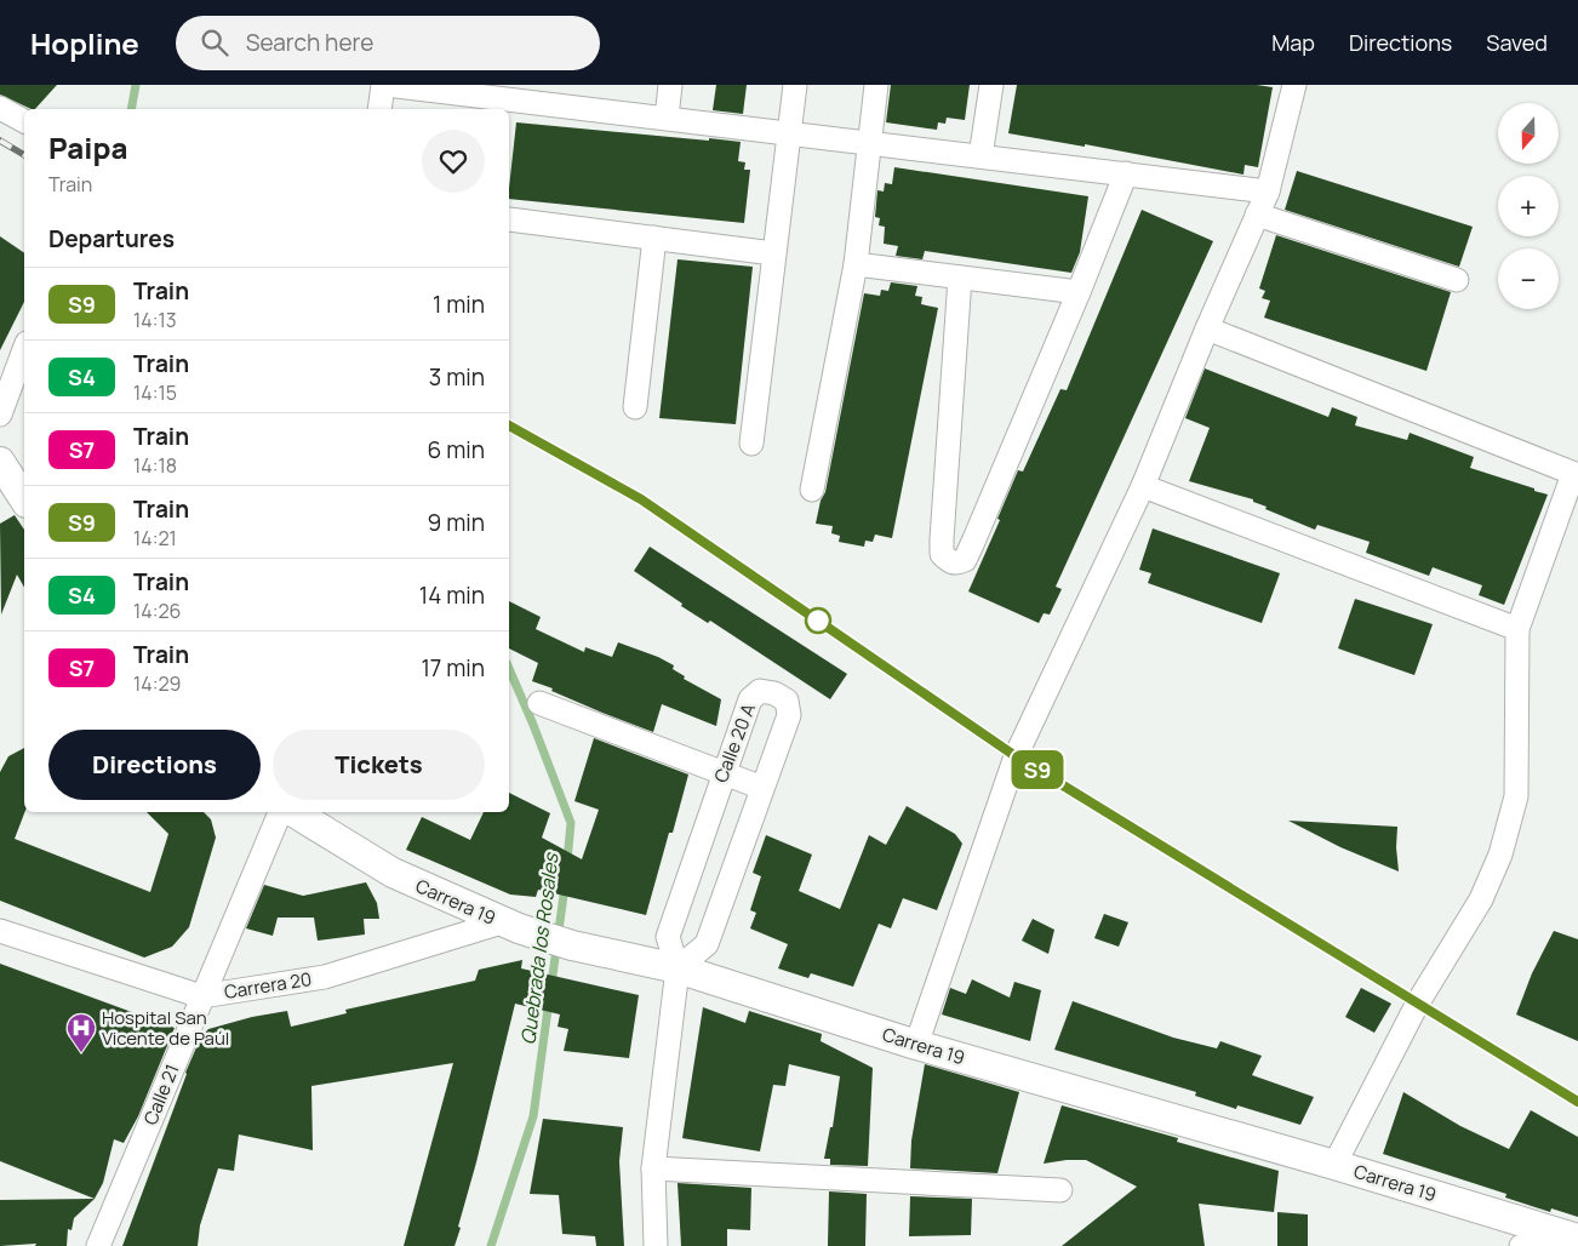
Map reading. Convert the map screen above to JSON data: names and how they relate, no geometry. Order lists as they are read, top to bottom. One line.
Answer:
{"streets":{"street":["Calle 20 A","Carrera 19","Carrera 20","Calle 21"]},"crossings":[["Calle 20 A","Carrera 19"],["Carrera 19","Carrera 20"],["Carrera 20","Calle 21"]],"water":["Quebrada los Rosales"],"places":{"hospital":["Hospital San Vicente de Paúl"]},"north":"bottom","page":{"header":"Hopline","search":"Search here","nav":["Map","Directions","Saved"],"on_map":"S9","map_buttons":["+","−"],"heading":[["Paipa","Train"],"Departures"],"list":[{"mark":"S9","name":"Train","note":"14:13","value":"1 min"},{"mark":"S4","name":"Train","note":"14:15","value":"3 min"},{"mark":"S7","name":"Train","note":"14:18","value":"6 min"},{"mark":"S9","name":"Train","note":"14:21","value":"9 min"},{"mark":"S4","name":"Train","note":"14:26","value":"14 min"},{"mark":"S7","name":"Train","note":"14:29","value":"17 min"}],"buttons":["Directions","Tickets"]}}
